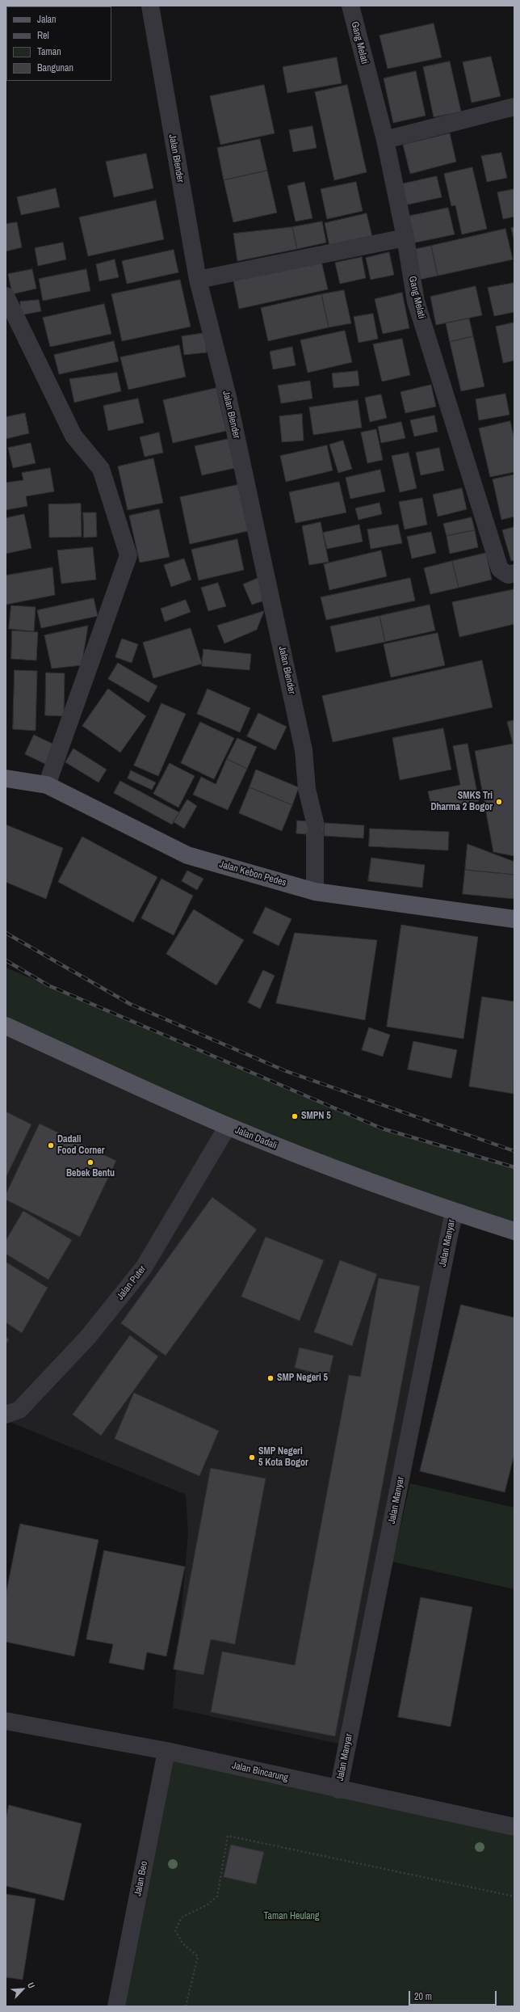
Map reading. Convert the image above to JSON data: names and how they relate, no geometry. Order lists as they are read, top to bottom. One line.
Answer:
{"streets":{"main road":["Jalan Kebon Pedes","Jalan Dadali"],"street":["Gang Melati","Jalan Blender","Jalan Manyar","Jalan Puter","Jalan Bincarung","Jalan Beo"]},"crossings":[["Jalan Blender","Jalan Kebon Pedes"],["Jalan Dadali","Jalan Manyar"],["Jalan Dadali","Jalan Puter"],["Jalan Manyar","Jalan Bincarung"],["Jalan Bincarung","Jalan Beo"]],"parks":["Taman Heulang"],"places":["SMKS Tri Dharma 2 Bogor","SMPN 5","Dadali Food Corner","Bebek Bentu","SMP Negeri 5","SMP Negeri 5 Kota Bogor"],"legend":["Jalan","Rel","Taman","Bangunan"],"scale_bar":"20 m","north":"top right"}
